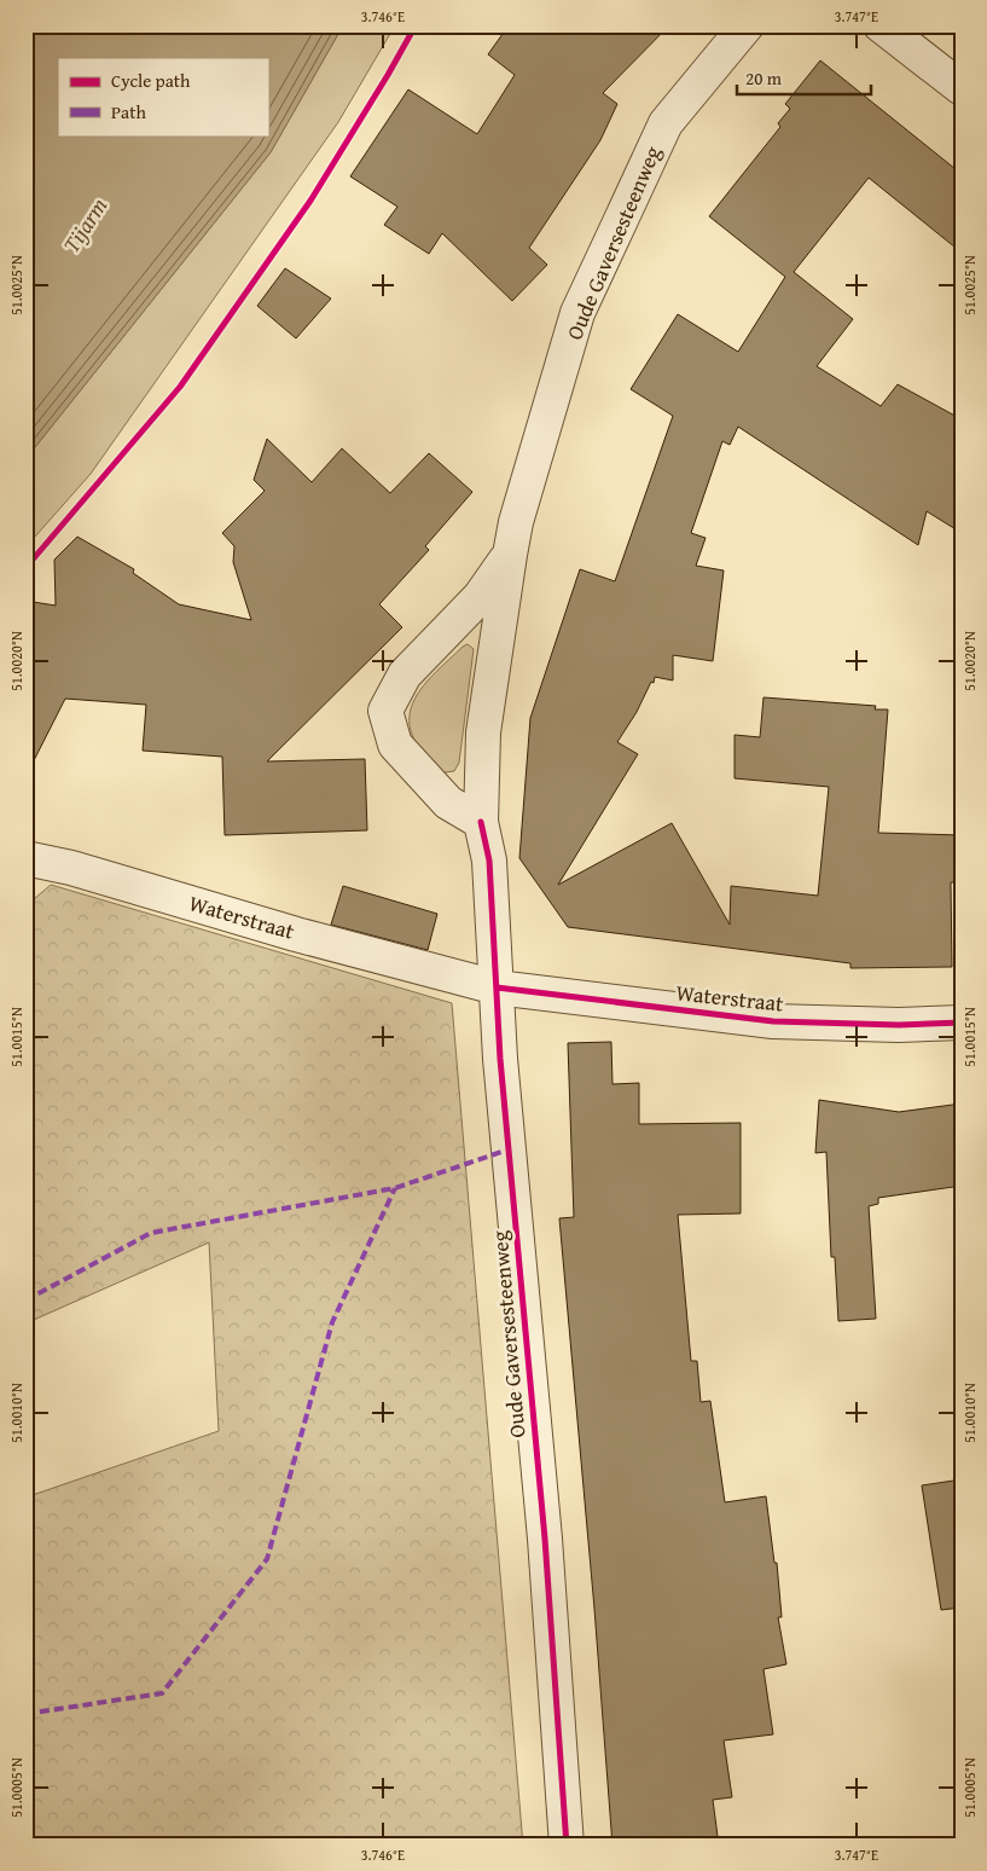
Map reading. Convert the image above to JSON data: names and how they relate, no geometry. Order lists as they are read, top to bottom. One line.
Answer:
{"streets":{"street":["Oude Gaversesteenweg","Waterstraat"]},"crossings":[["Oude Gaversesteenweg","Waterstraat"]],"water":["Tijarm"],"legend":["Cycle path","Path"],"scale_bar":"20 m","coordinates":["3.746°E","3.747°E","51.0025°N","51.0020°N","51.0015°N","51.0010°N","51.0005°N"]}
